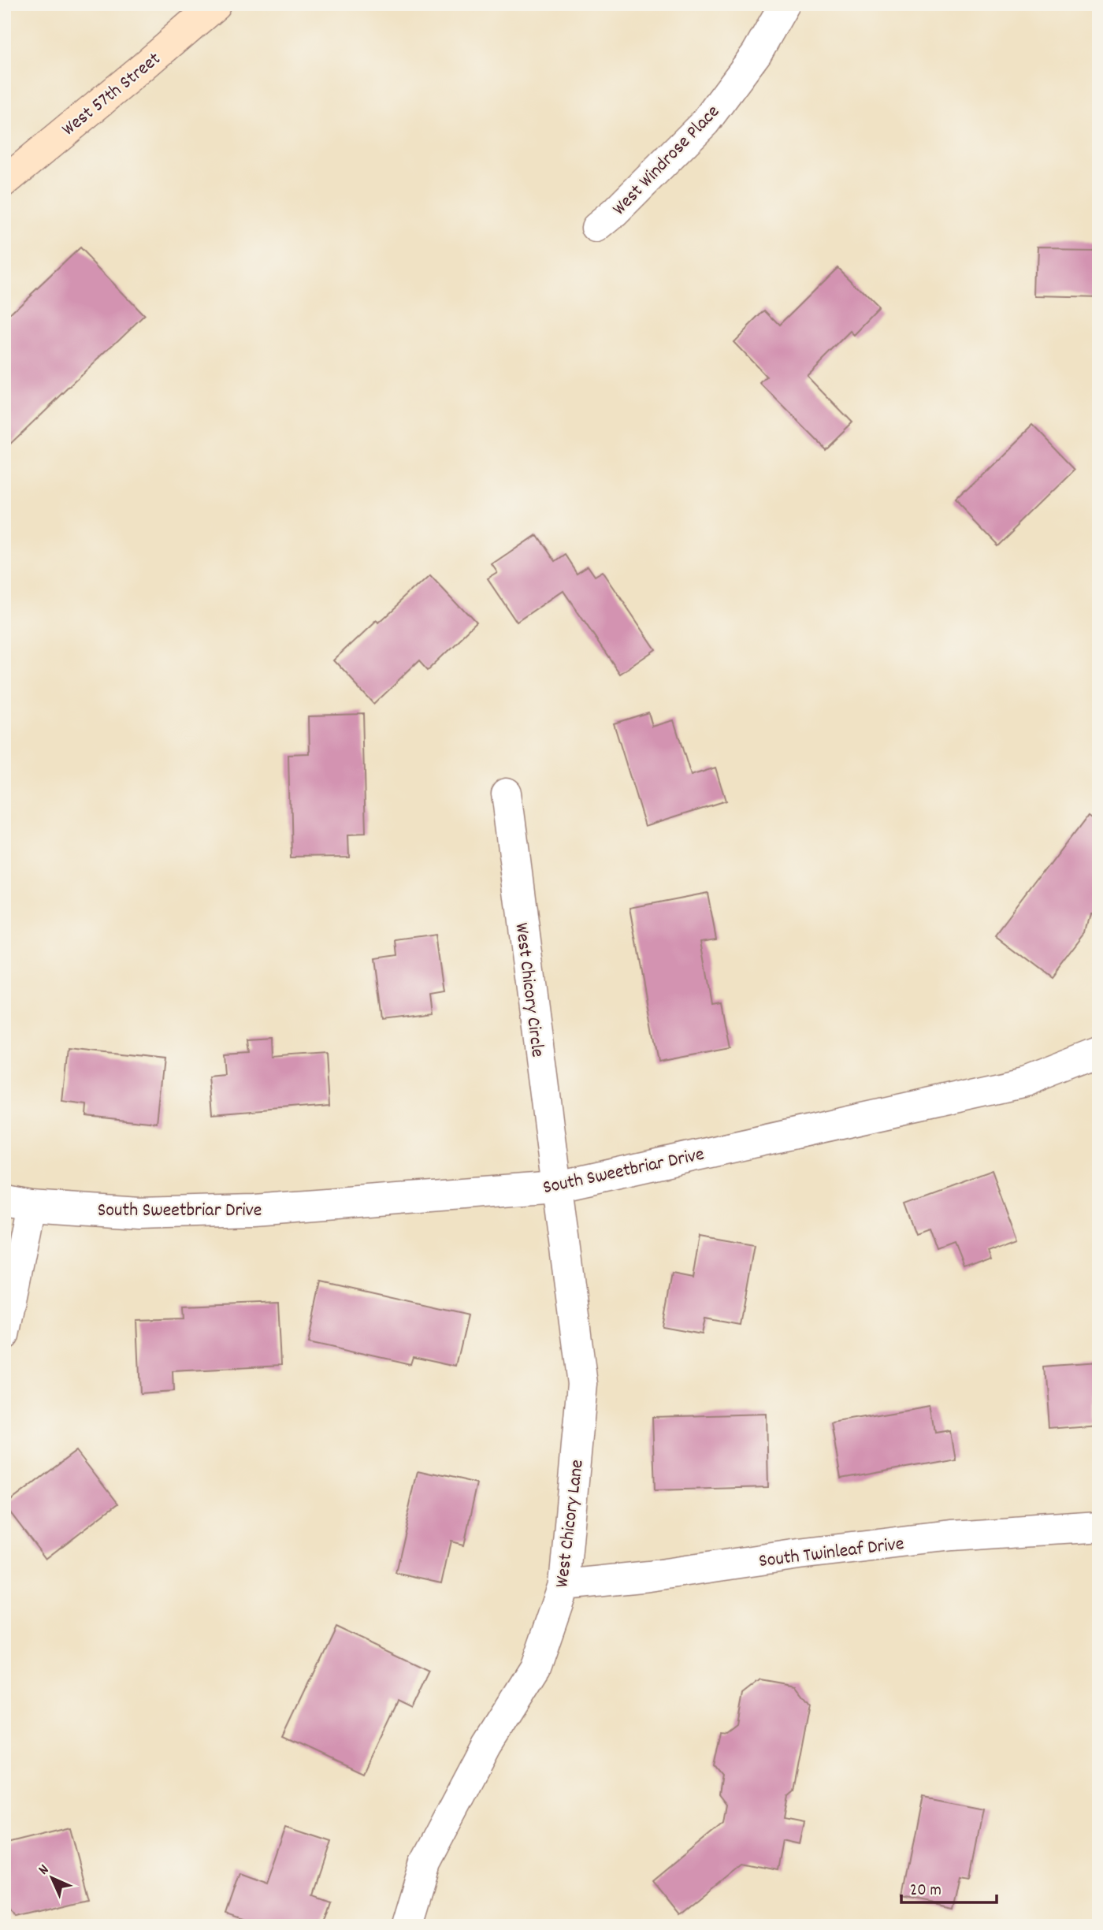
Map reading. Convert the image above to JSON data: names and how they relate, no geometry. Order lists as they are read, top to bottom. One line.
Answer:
{"streets":{"main road":["West 57th Street"],"street":["West Windrose Place","West Chicory Circle","South Sweetbriar Drive","West Chicory Lane","South Twinleaf Drive"]},"crossings":[["West Chicory Circle","South Sweetbriar Drive"],["West Chicory Circle","West Chicory Lane"],["South Sweetbriar Drive","West Chicory Lane"],["West Chicory Lane","South Twinleaf Drive"]],"scale_bar":"20 m","north":"top left"}
